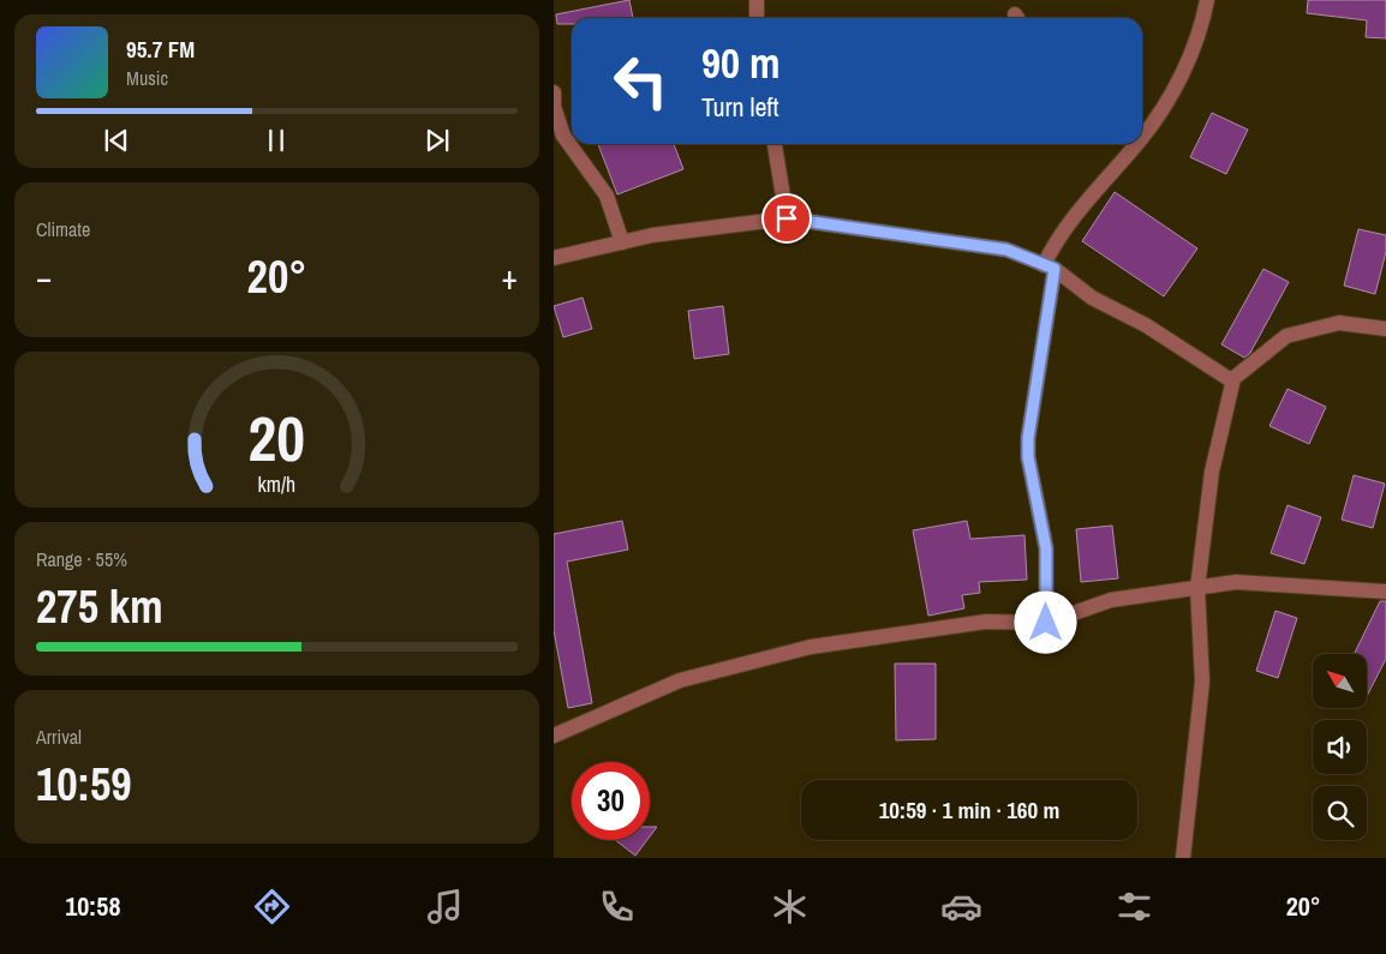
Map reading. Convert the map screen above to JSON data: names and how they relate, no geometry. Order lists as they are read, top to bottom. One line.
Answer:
{"north":"top left","page":{"turn":["90 m","Turn left"],"song":["95.7 FM","Music"],"tile":["Climate",["Range · 55%","275 km"],["Arrival","10:59"]],"heat":["−","20°","+"],"limit":"30","trip":"10:59 · 1 min · 160 m","tabs":["10:58","20°"],"gauge":["20","km/h"]}}
